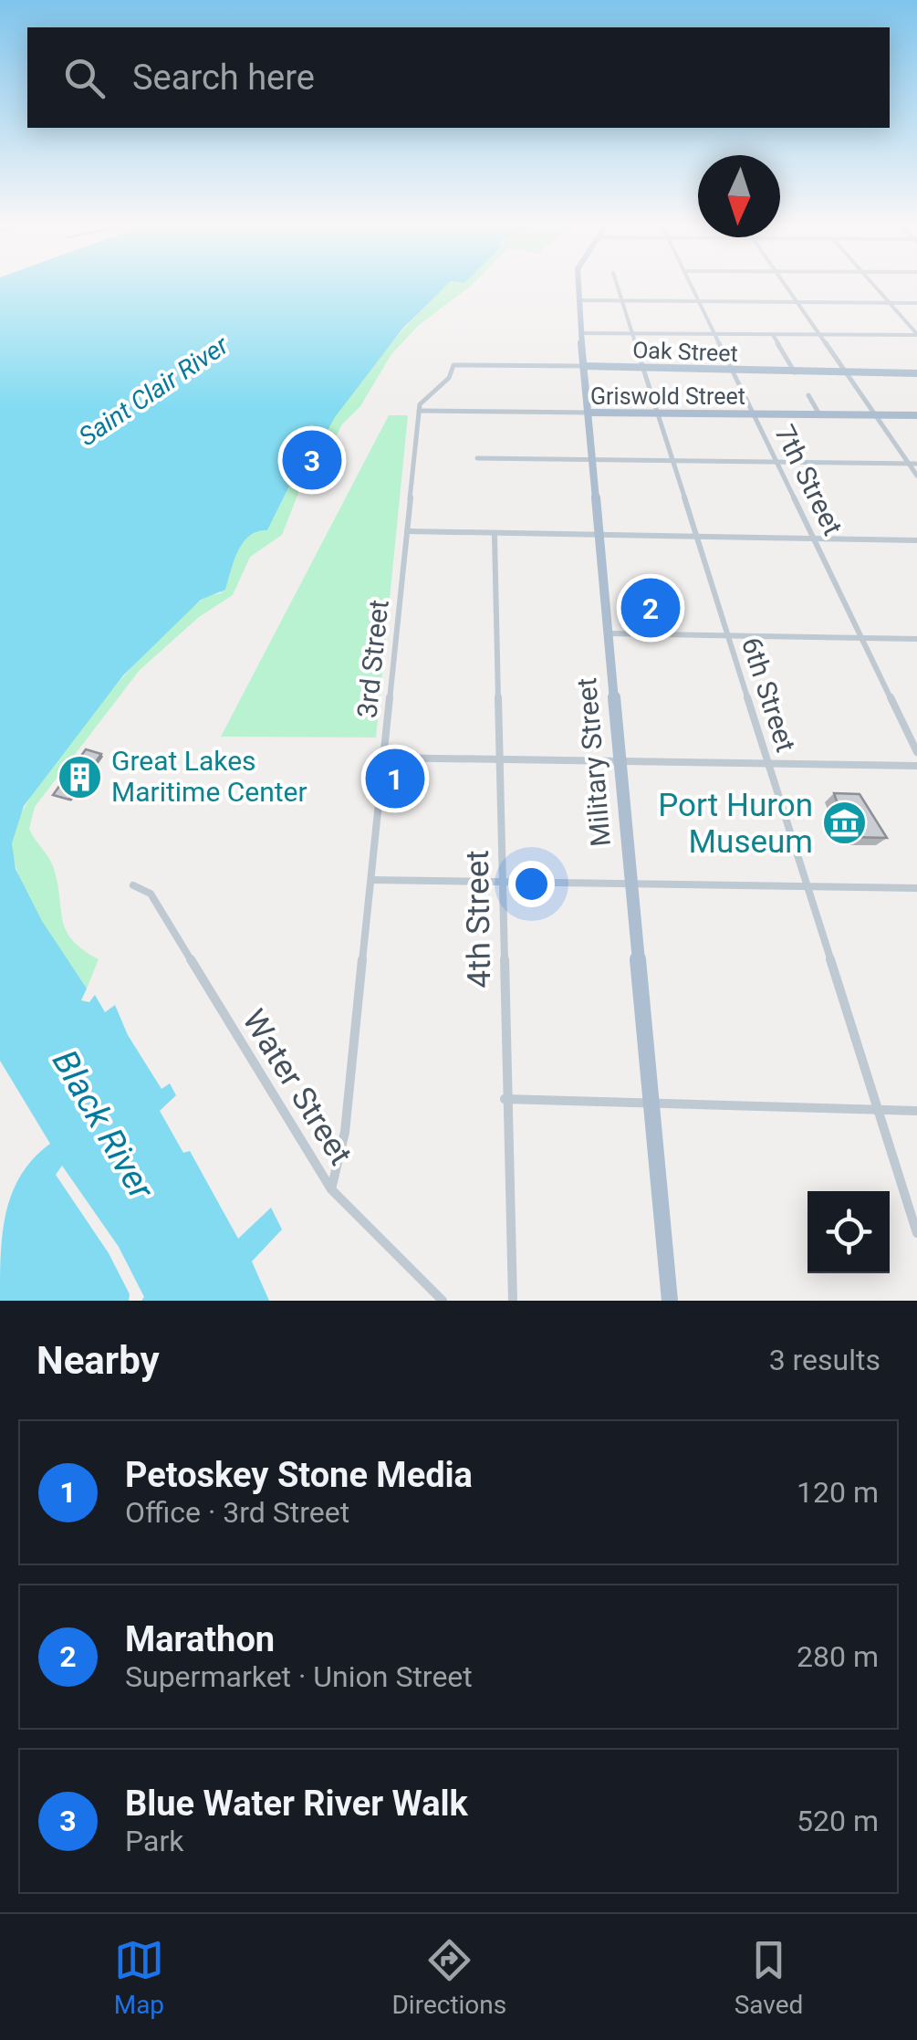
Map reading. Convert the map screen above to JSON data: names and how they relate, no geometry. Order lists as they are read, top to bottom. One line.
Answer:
{"streets":{"main road":["Oak Street","Griswold Street","Military Street"],"street":["7th Street","3rd Street","6th Street","4th Street","Water Street"]},"crossings":[["Oak Street","Griswold Street"],["Oak Street","7th Street"],["Oak Street","3rd Street"],["Oak Street","6th Street"],["Oak Street","Military Street"],["Griswold Street","7th Street"],["Griswold Street","3rd Street"],["Griswold Street","6th Street"],["Griswold Street","Military Street"],["3rd Street","Water Street"]],"water":["Saint Clair River","Black River"],"places":{"building":["Great Lakes Maritime Center"],"museum":["Port Huron Museum"]},"north":"bottom","page":{"search":"Search here","pins":["3","2","1"],"heading":["Nearby","3 results"],"list":[{"mark":"1","name":"Petoskey Stone Media","note":"Office · 3rd Street","value":"120 m"},{"mark":"2","name":"Marathon","note":"Supermarket · Union Street","value":"280 m"},{"mark":"3","name":"Blue Water River Walk","note":"Park","value":"520 m"}],"nav":["Map","Directions","Saved"]}}
